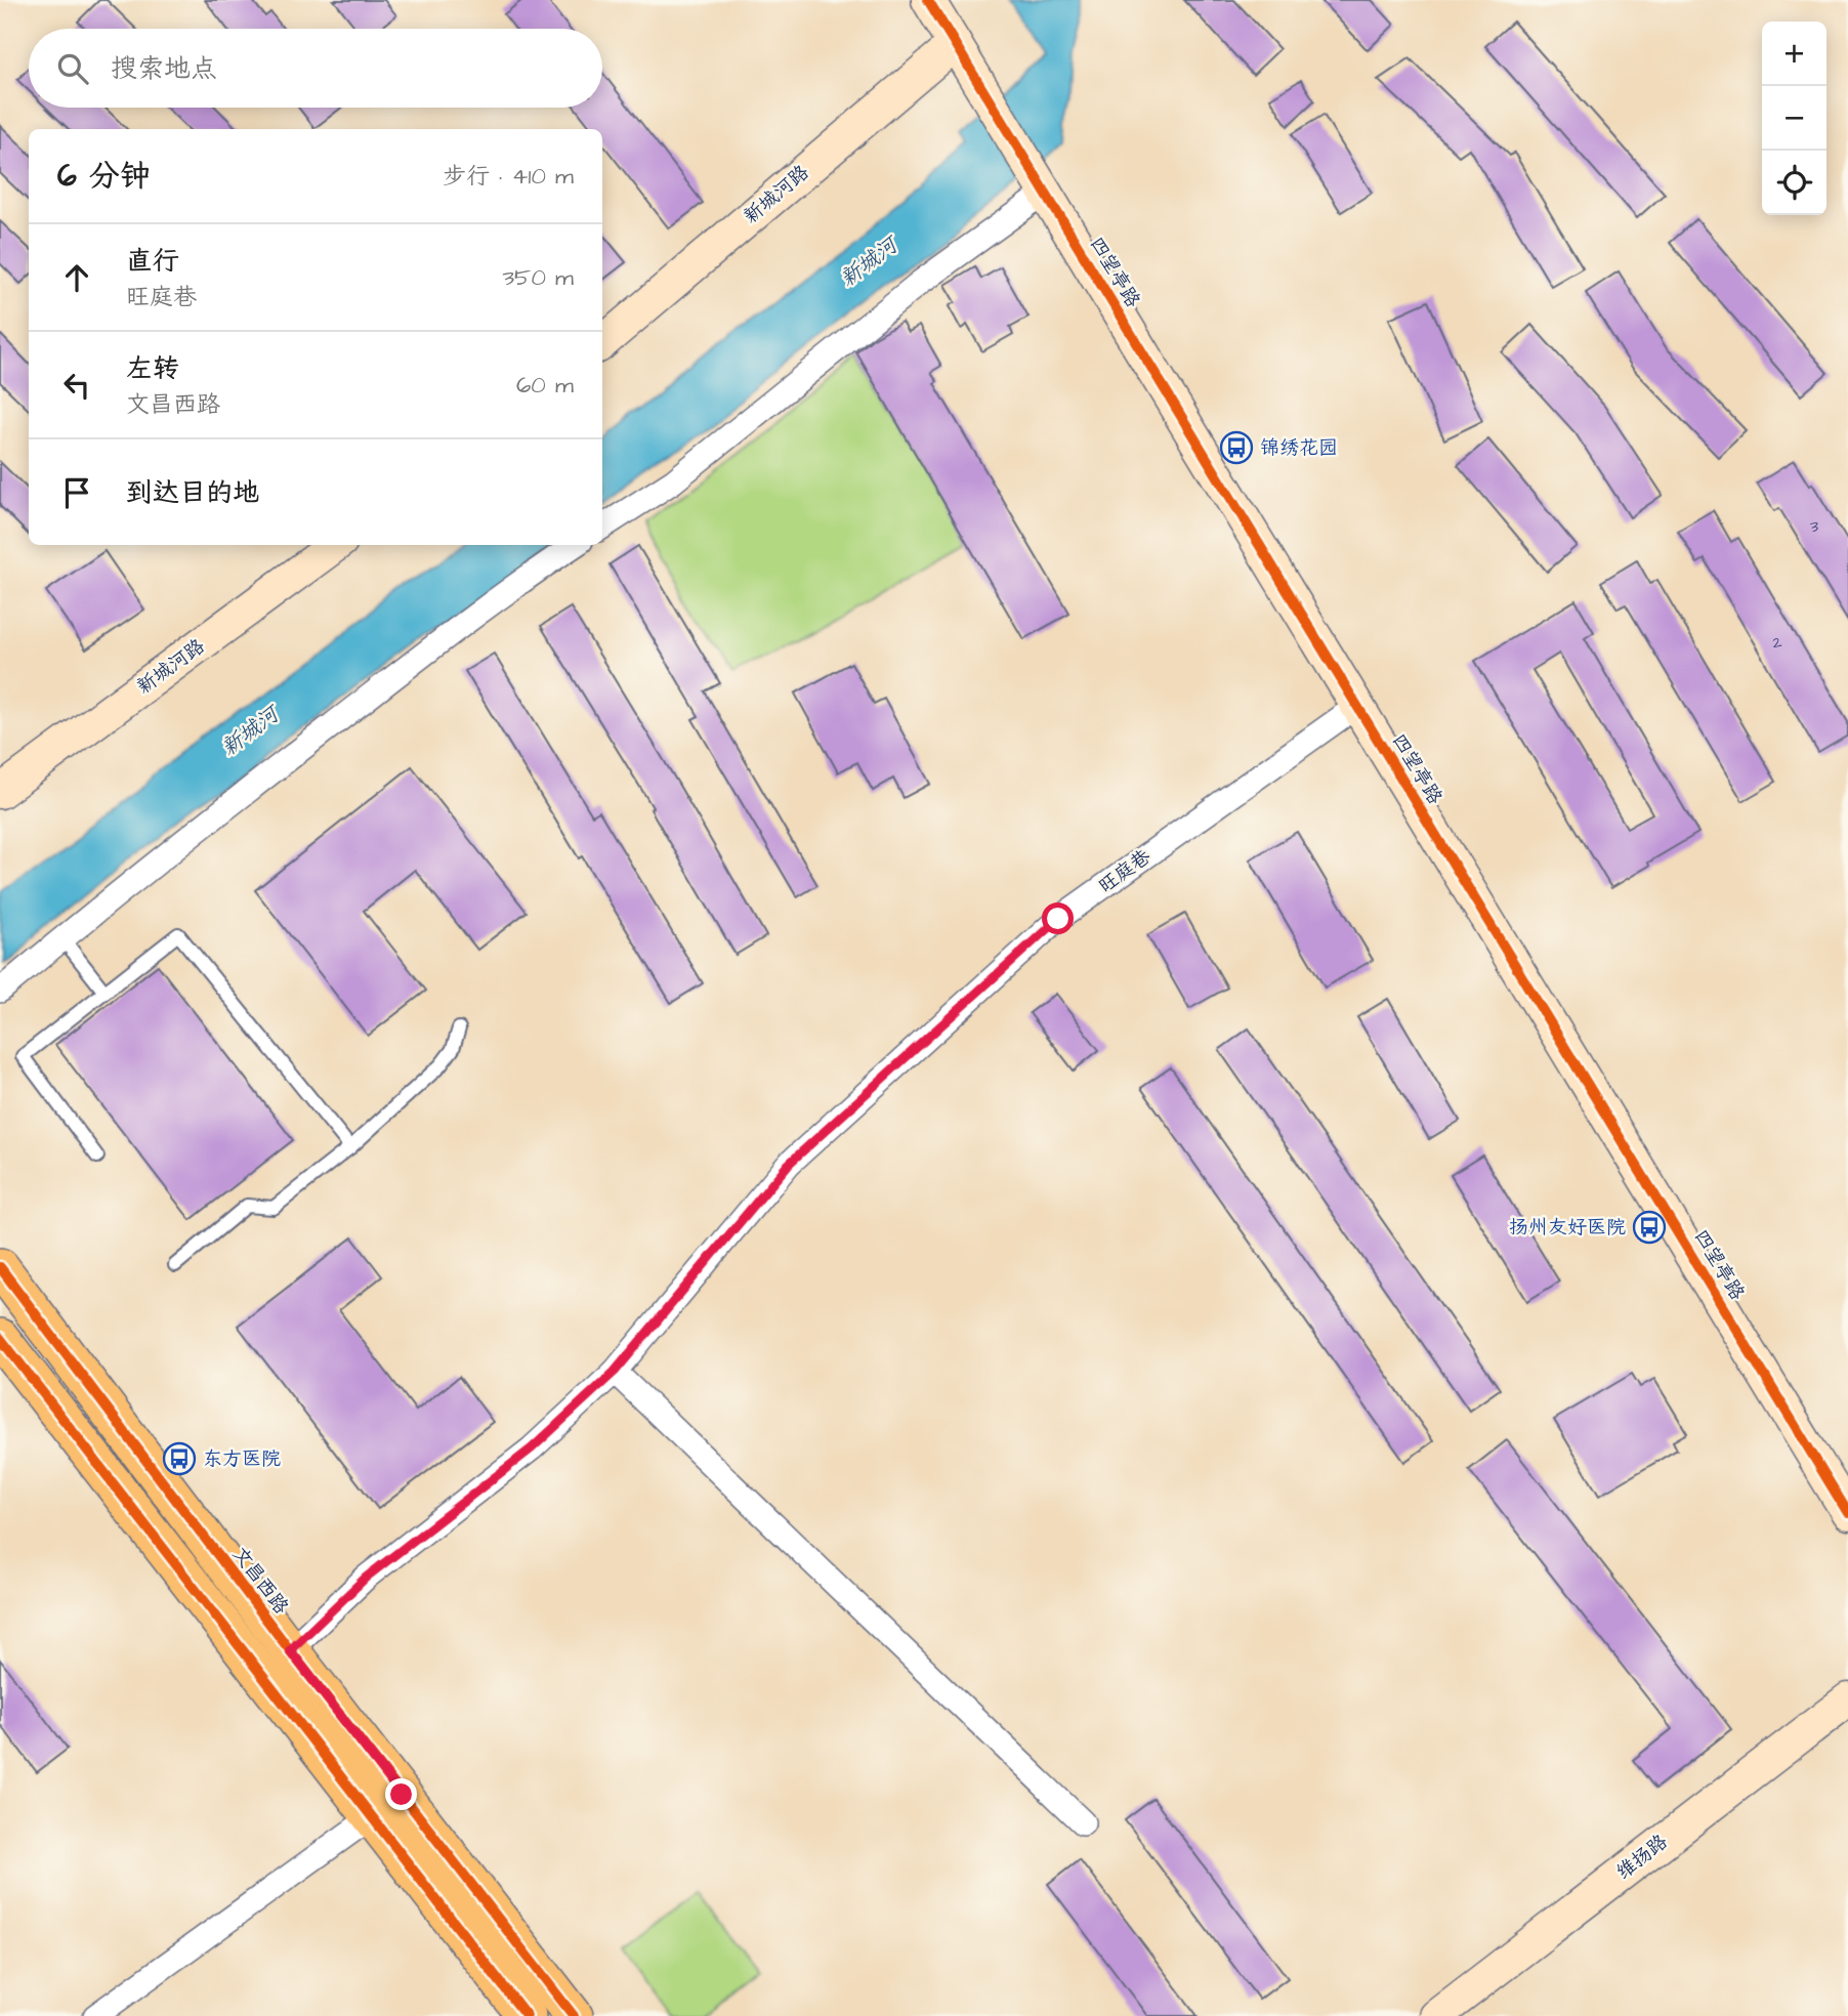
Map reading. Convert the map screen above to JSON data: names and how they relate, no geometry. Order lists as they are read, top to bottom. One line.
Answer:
{"streets":{"main road":["文昌西路"],"street":["新城河路","四望亭路","旺庭巷","维扬路"]},"crossings":[["新城河路","四望亭路"],["四望亭路","旺庭巷"],["旺庭巷","文昌西路"]],"water":["新城河"],"places":{"bus stop":["锦绣花园","扬州友好医院","东方医院"]},"house_numbers":["3","2"],"page":{"map_buttons":["+","−"],"search":"搜索地点","heading":["6 分钟","步行 · 410 m"],"list":[["直行","旺庭巷","350 m"],["左转","文昌西路","60 m"],"到达目的地"]}}
